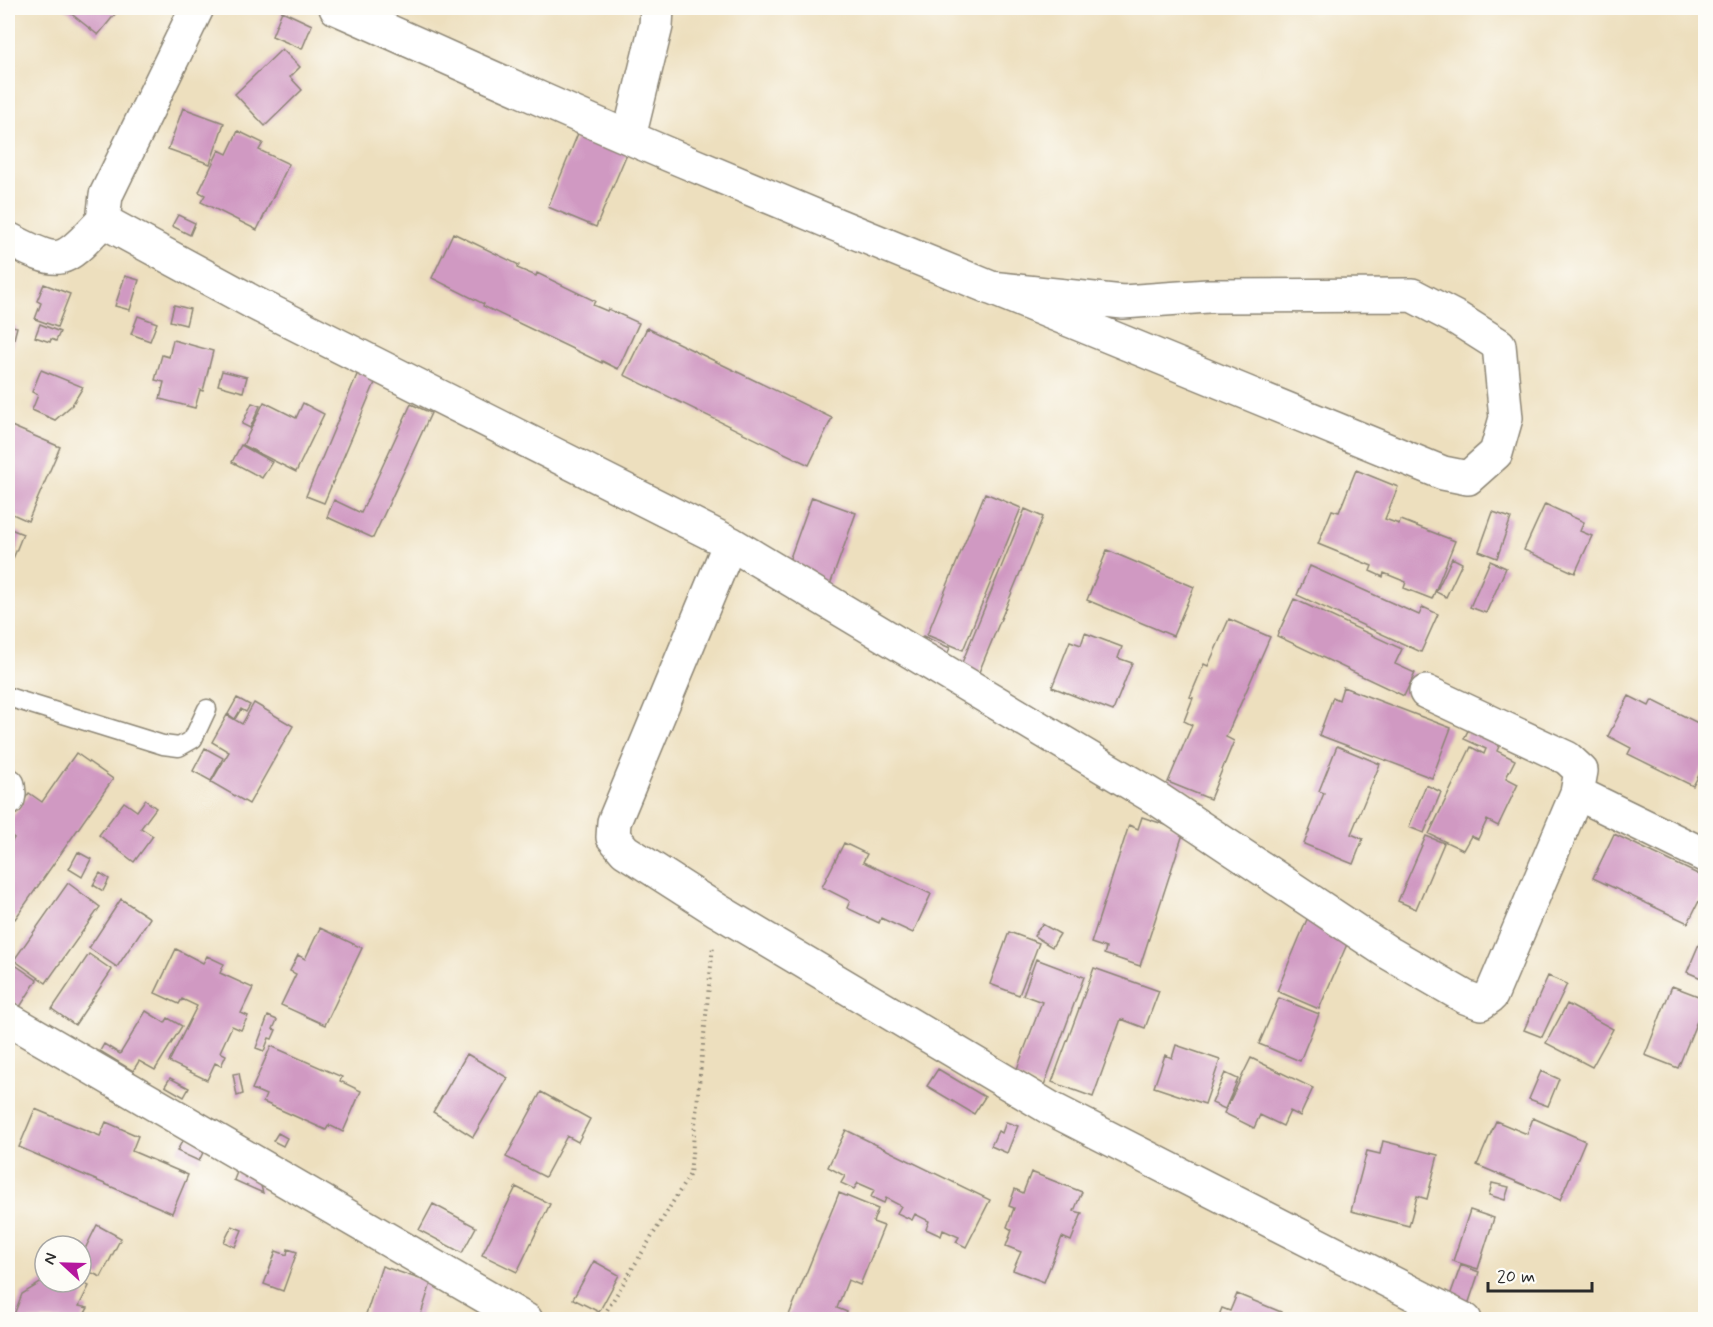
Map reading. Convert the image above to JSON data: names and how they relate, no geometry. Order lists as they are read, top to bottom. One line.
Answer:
{"scale_bar":"20 m","north":"left"}
